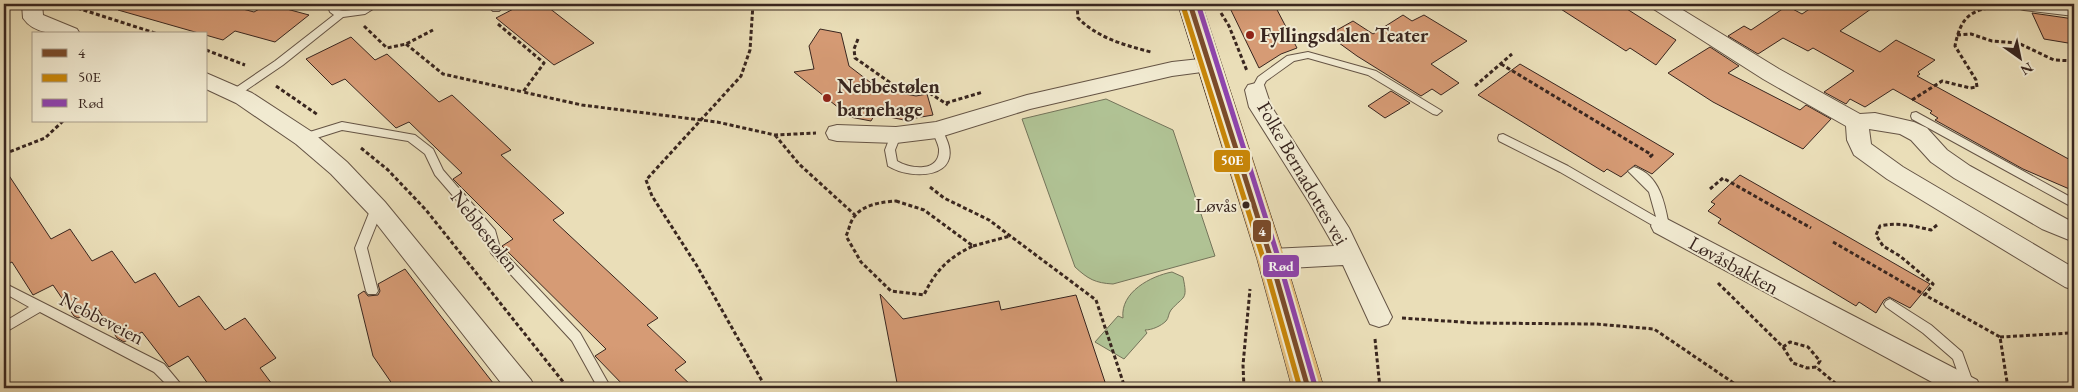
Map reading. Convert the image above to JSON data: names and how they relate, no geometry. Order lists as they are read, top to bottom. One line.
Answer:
{"streets":{"main road":["Folke Bernadottes vei"],"street":["Løvåsbakken"],"lane":["Nebbestølen","Nebbeveien"]},"places":["Fyllingsdalen Teater","Nebbestølen barnehage","Løvås"],"lines":["transit line 4","transit line Rød","transit line 50E"],"legend":["4","50E","Rød"],"north":"bottom right"}
